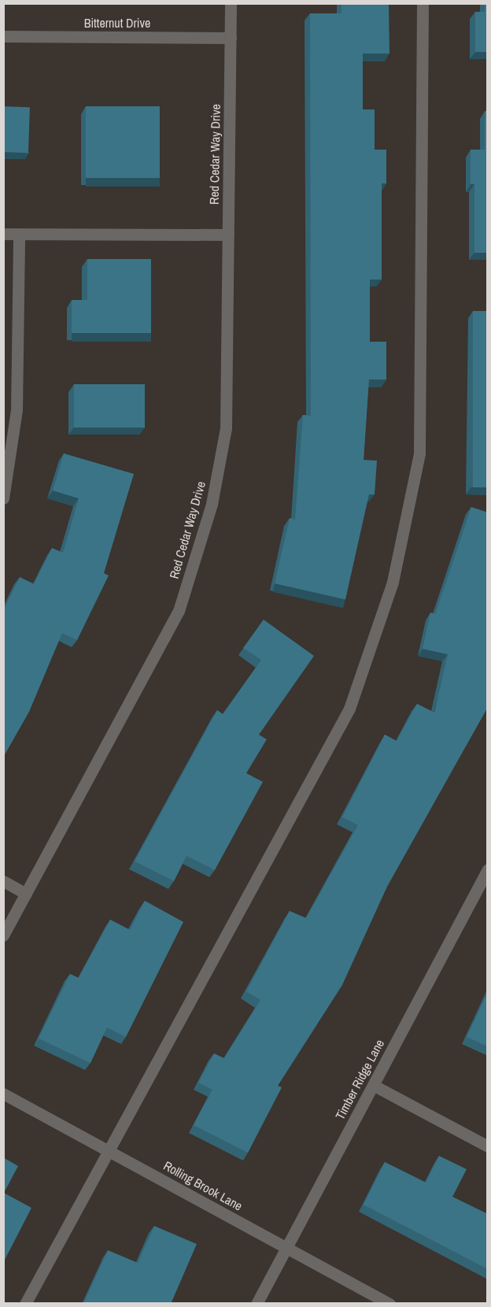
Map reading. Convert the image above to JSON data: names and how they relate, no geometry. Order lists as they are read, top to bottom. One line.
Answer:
{"streets":{"street":["Bitternut Drive","Red Cedar Way Drive","Timber Ridge Lane","Rolling Brook Lane"]},"crossings":[["Bitternut Drive","Red Cedar Way Drive"],["Timber Ridge Lane","Rolling Brook Lane"]]}
